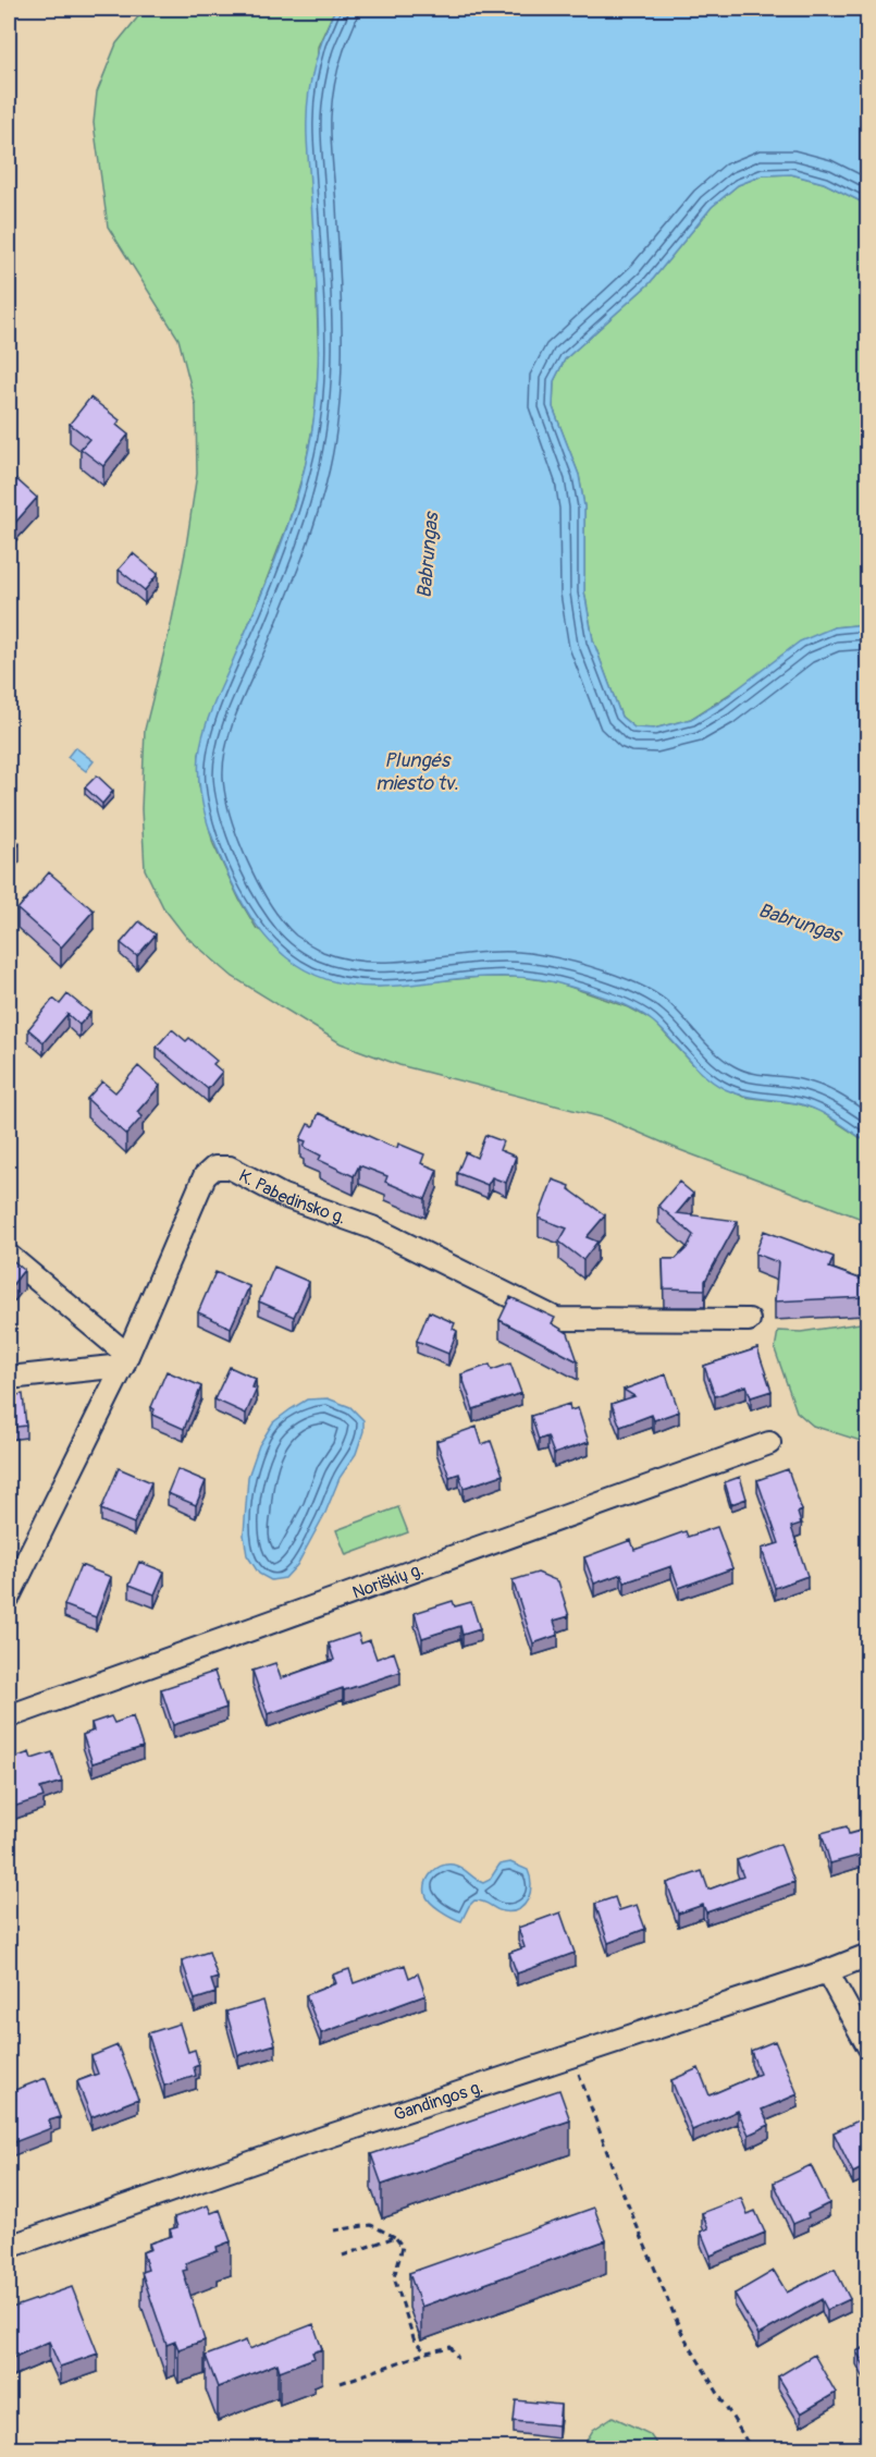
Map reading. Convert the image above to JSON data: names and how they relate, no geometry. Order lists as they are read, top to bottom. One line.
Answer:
{"streets":{"street":["K. Pabedinsko g.","Noriškių g.","Gandingos g."]},"water":["Babrungas","Plungės miesto tv."]}
